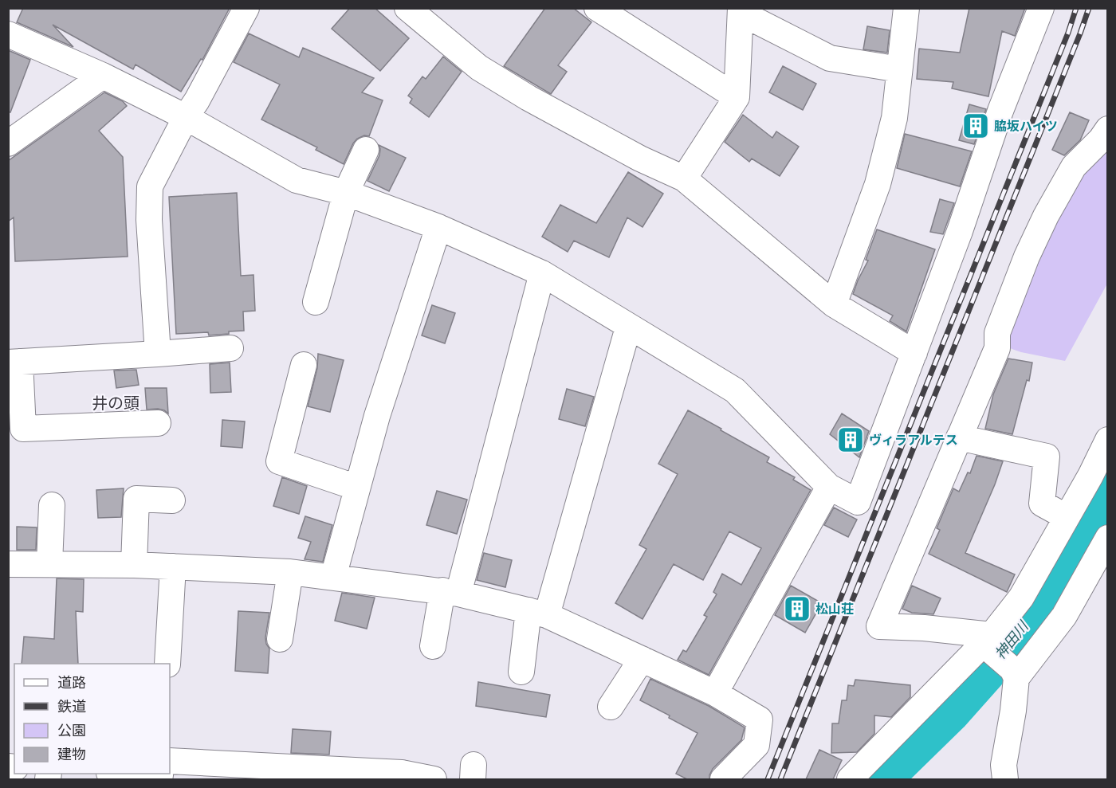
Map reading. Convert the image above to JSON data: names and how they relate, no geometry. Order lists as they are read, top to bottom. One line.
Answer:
{"districts":["井の頭"],"water":["神田川"],"places":{"building":["脇坂ハイツ","ヴィラアルテス","松山荘"]},"legend":["道路","鉄道","公園","建物"]}
